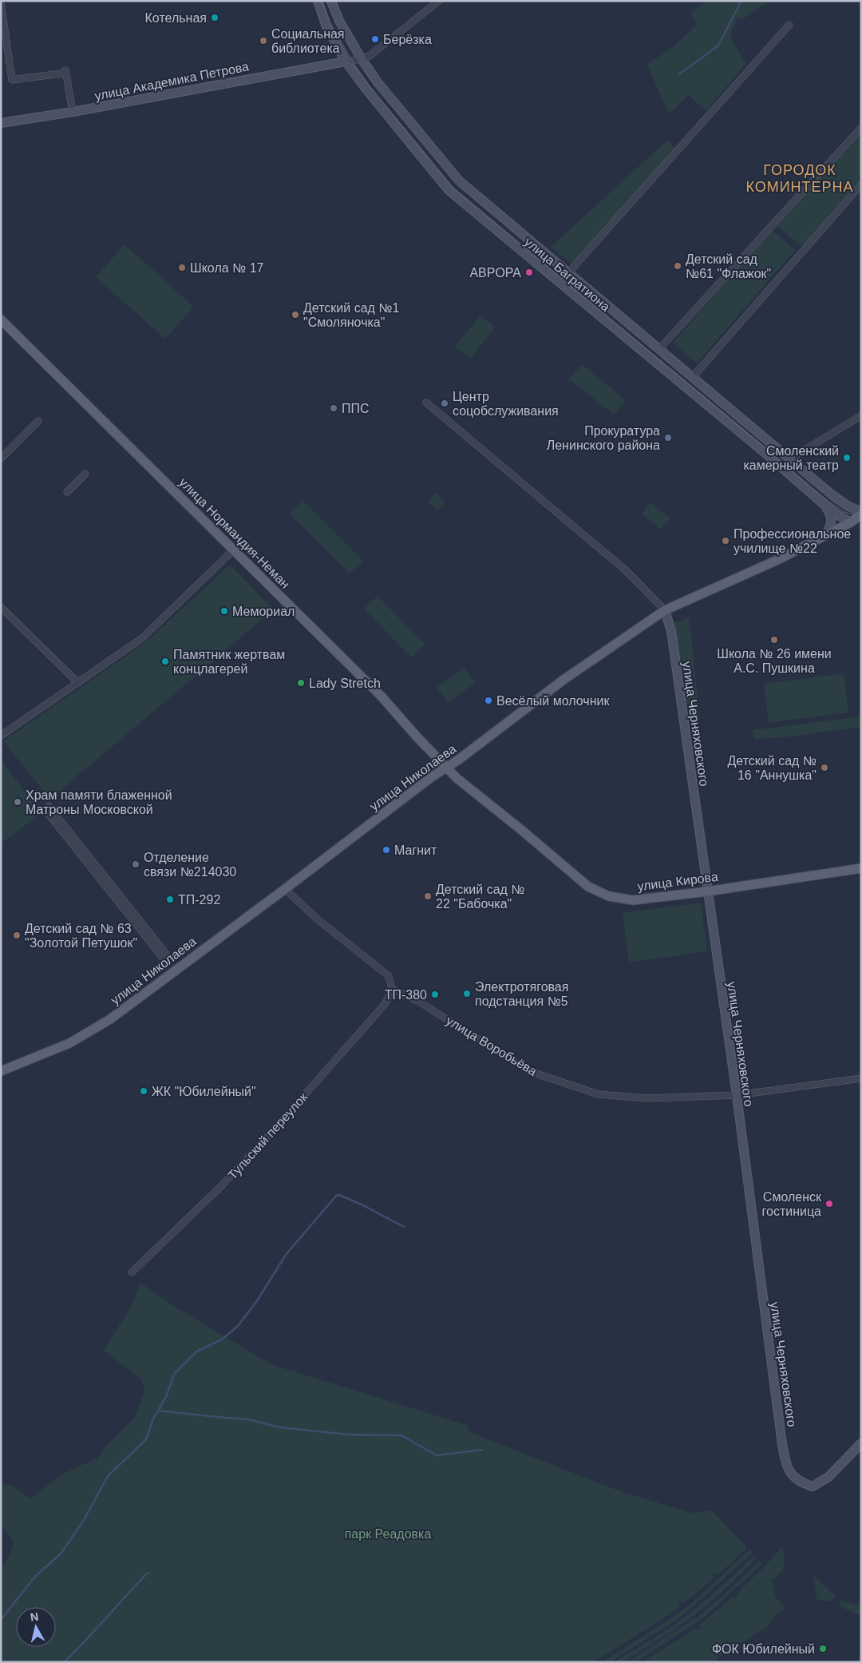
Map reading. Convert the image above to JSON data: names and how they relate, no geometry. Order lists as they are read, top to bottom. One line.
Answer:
{"streets":{"main road":["улица Академика Петрова","улица Багратиона","улица Нормандия-Неман","улица Черняховского","улица Николаева","улица Кирова"],"street":["улица Воробьёва","Тульский переулок"]},"crossings":[["улица Академика Петрова","улица Багратиона"],["улица Багратиона","улица Николаева"],["улица Нормандия-Неман","улица Николаева"],["улица Нормандия-Неман","улица Кирова"],["улица Черняховского","улица Николаева"],["улица Черняховского","улица Кирова"],["улица Черняховского","улица Воробьёва"],["улица Николаева","улица Кирова"],["улица Воробьёва","Тульский переулок"]],"districts":["ГОРОДОК КОМИНТЕРНА"],"parks":["парк Реадовка"],"places":["Котельная","Берёзка","Социальная библиотека","Детский сад №61 \"Флажок\"","Школа № 17","ABPOPA","Детский сад №1 \"Смоляночка\"","Центр соцобслуживания","ППС","Прокуратура Ленинского района","Смоленский камерный театр","Профессиональное училище №22","Мемориал","Школа № 26 имени А.С. Пушкина","Памятник жертвам концлагерей","Lady Stretch","Весёлый молочник","Детский сад № 16 \"Аннушка\"","Храм памяти блаженной Матроны Московской","Магнит","Отделение связи №214030","Детский сад № 22 \"Бабочка\"","ТП-292","Детский сад № 63 \"Золотой Петушок\"","Электротяговая подстанция №5","ТП-380","ЖК \"Юбилейный\"","Смоленск гостиница","ФОК Юбилейный"],"north":"top"}
